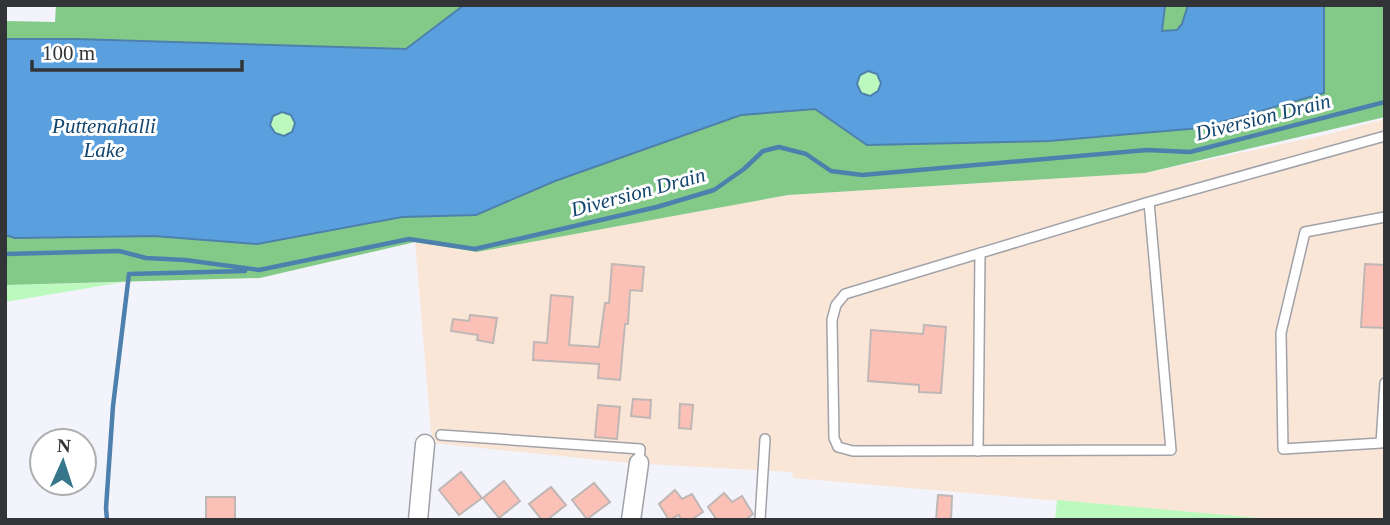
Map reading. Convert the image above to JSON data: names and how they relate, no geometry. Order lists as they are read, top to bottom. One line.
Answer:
{"water":["Diversion Drain","Puttenahalli Lake"],"scale_bar":"100 m","north":"top"}
